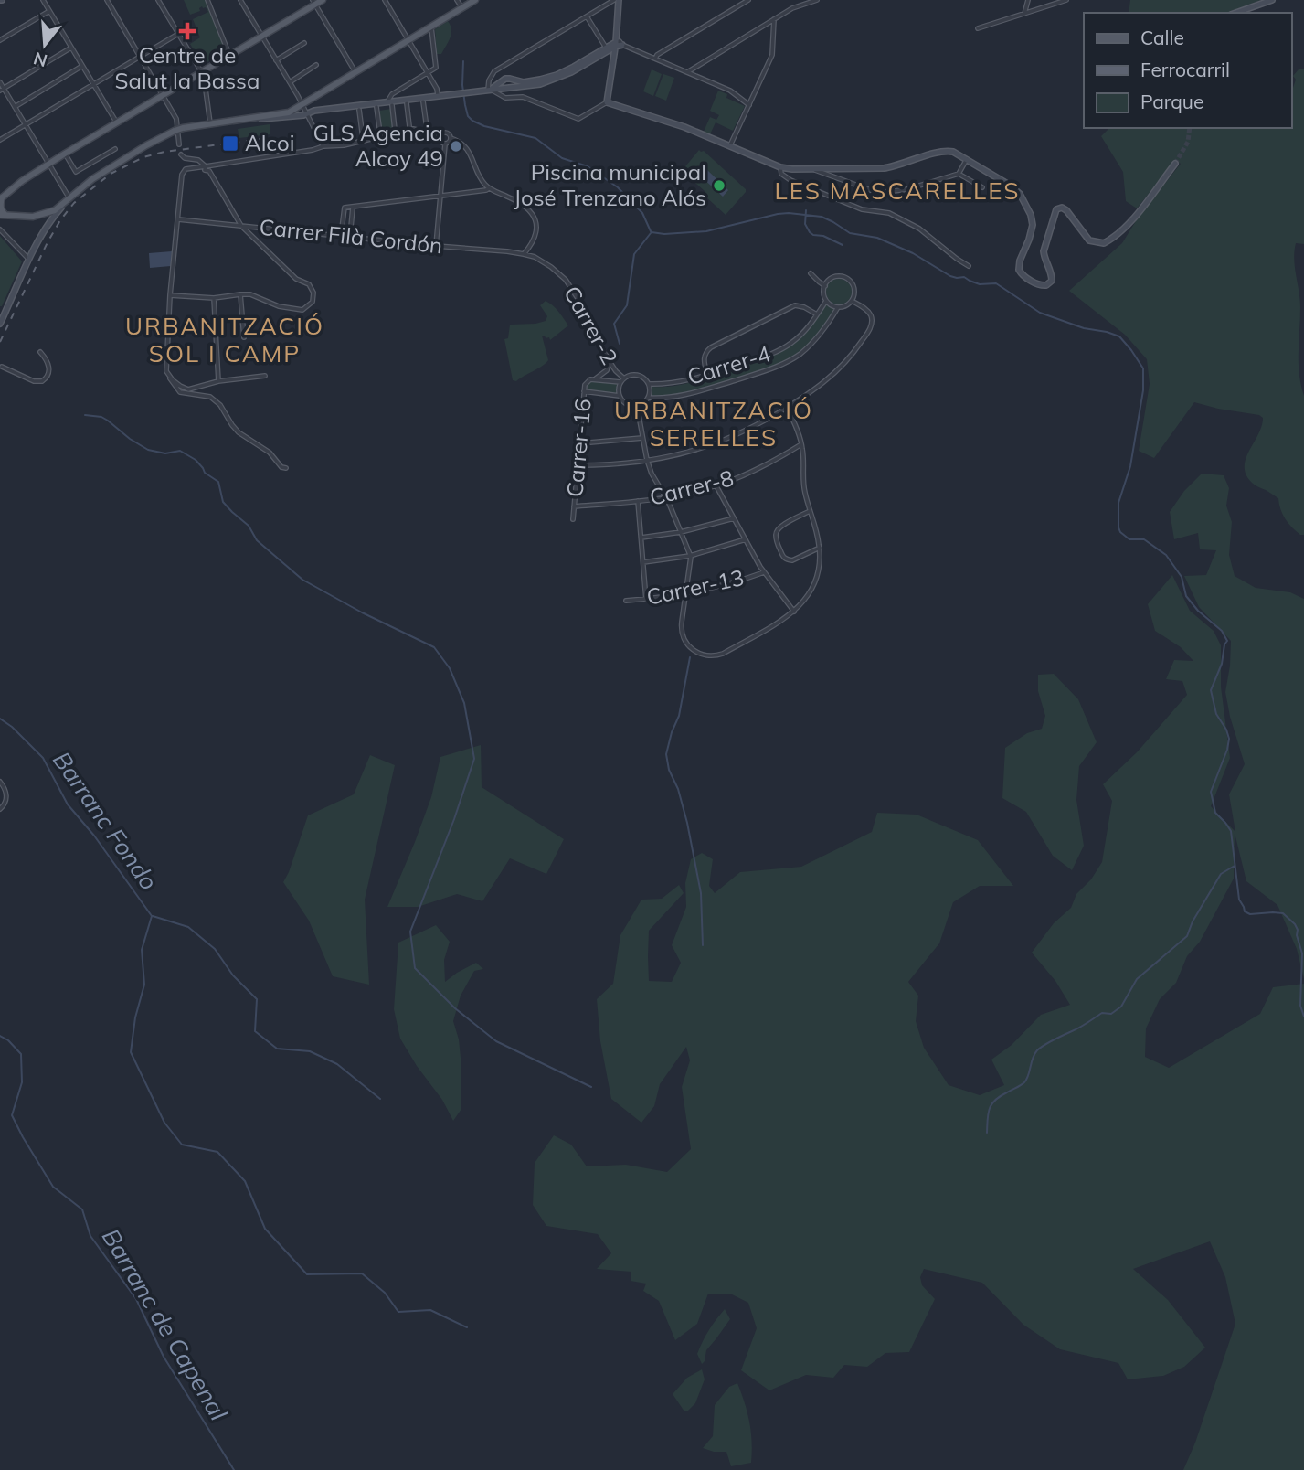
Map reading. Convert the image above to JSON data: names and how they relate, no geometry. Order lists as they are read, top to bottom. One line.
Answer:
{"streets":{"street":["Carrer Filà Cordón","Carrer-2","Carrer-4","Carrer-16","Carrer-8","Carrer-13"]},"crossings":[["Carrer Filà Cordón","Carrer-2"],["Carrer-2","Carrer-4"],["Carrer-2","Carrer-16"],["Carrer-16","Carrer-8"]],"districts":["LES MASCARELLES","URBANITZACIÓ SOL I CAMP","URBANITZACIÓ SERELLES"],"water":["Barranc Fondo","Barranc de Capenal"],"places":{"health":["Centre de Salut la Bassa"],"transit":["Alcoi"],"other":["GLS Agencia Alcoy 49","Piscina municipal José Trenzano Alós"]},"legend":["Calle","Ferrocarril","Parque"],"north":"bottom"}
